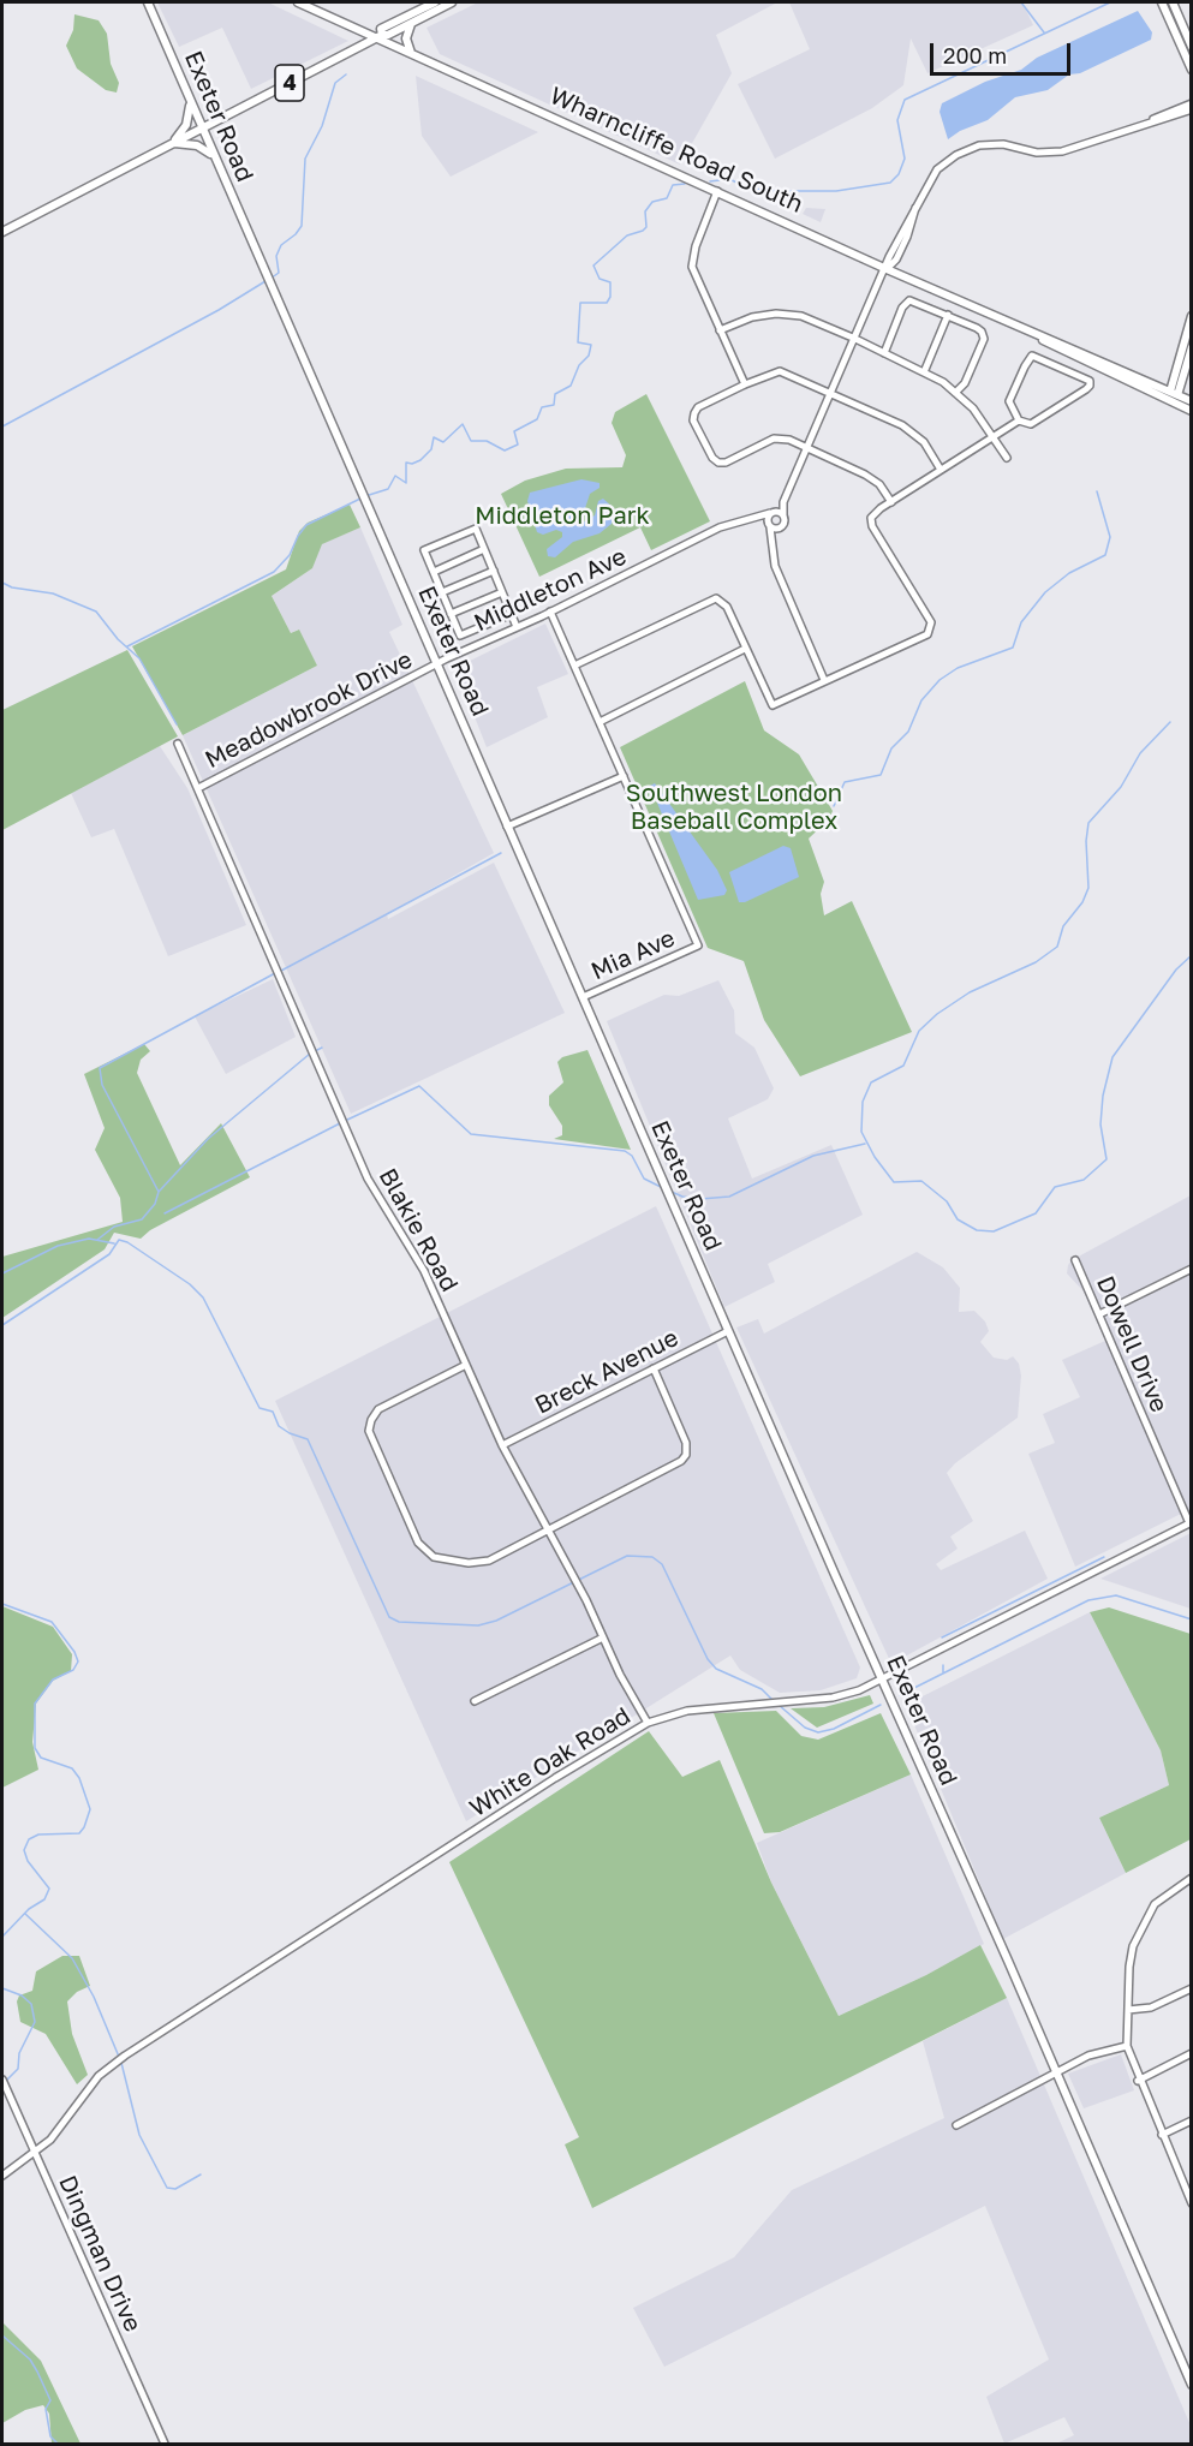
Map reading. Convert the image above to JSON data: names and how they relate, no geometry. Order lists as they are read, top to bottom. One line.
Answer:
{"streets":{"main road":["4","Exeter Road","Wharncliffe Road South"],"street":["Middleton Ave","Meadowbrook Drive","Mia Ave","Blakie Road","Dowell Drive","Breck Avenue","White Oak Road","Dingman Drive"]},"crossings":[["4","Exeter Road"],["4","Wharncliffe Road South"],["Exeter Road","Middleton Ave"],["Exeter Road","Meadowbrook Drive"],["Exeter Road","Mia Ave"],["Exeter Road","Breck Avenue"],["Exeter Road","White Oak Road"],["Middleton Ave","Meadowbrook Drive"],["Meadowbrook Drive","Blakie Road"],["Blakie Road","Breck Avenue"],["Blakie Road","White Oak Road"],["Dowell Drive","White Oak Road"],["White Oak Road","Dingman Drive"]],"parks":["Middleton Park","Southwest London Baseball Complex"],"scale_bar":"200 m"}
